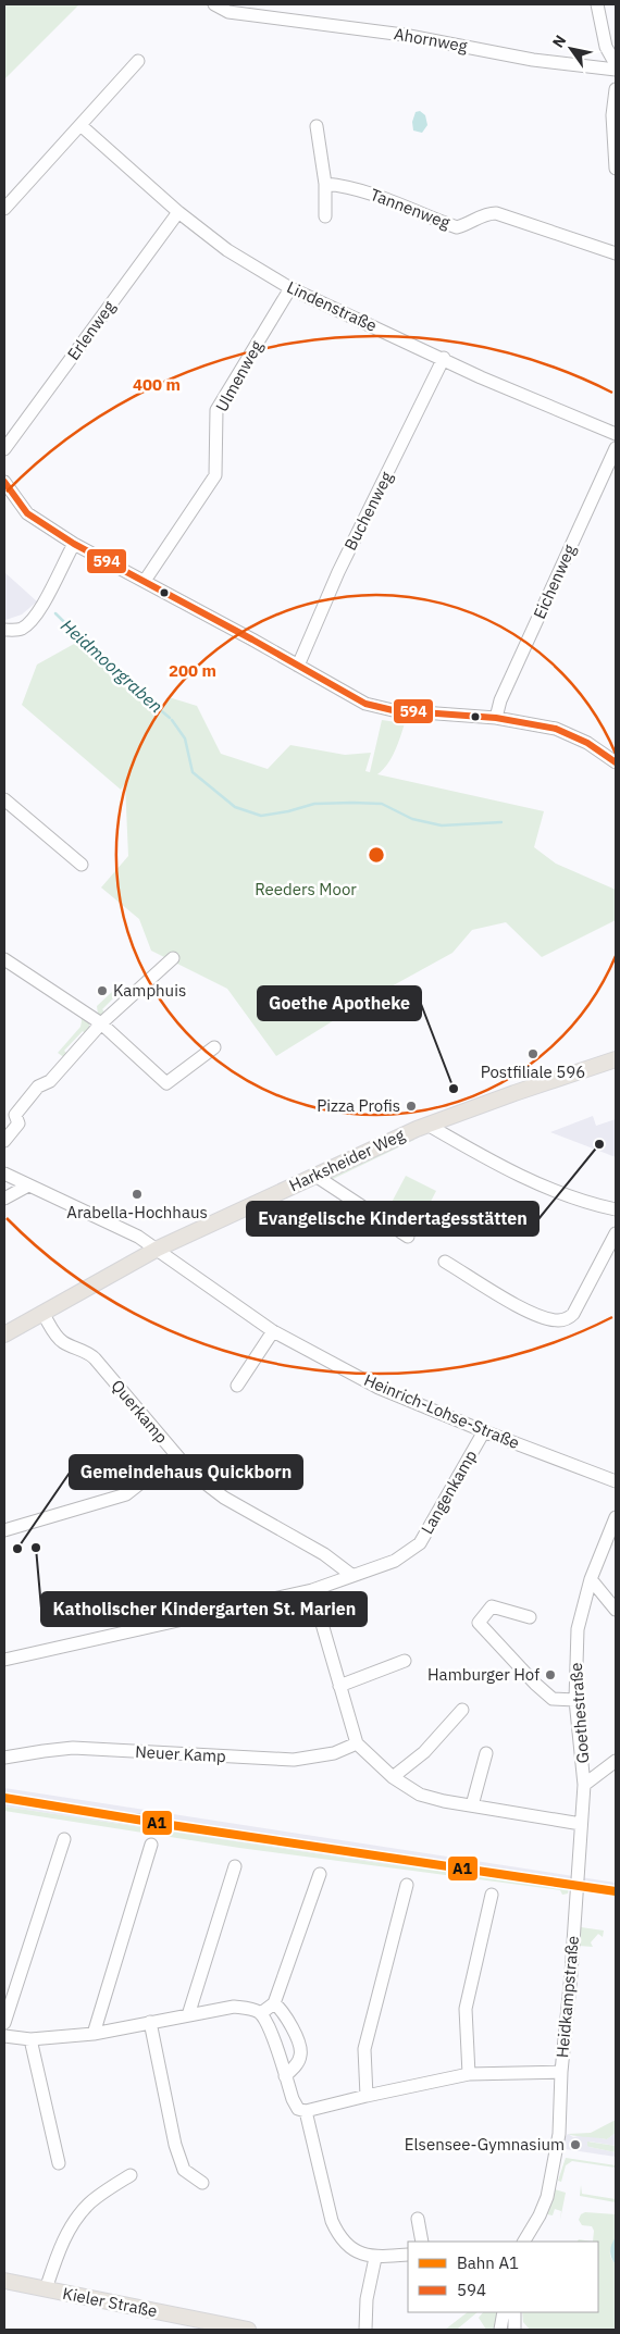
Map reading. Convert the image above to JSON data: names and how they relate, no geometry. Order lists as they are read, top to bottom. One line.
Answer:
{"streets":{"main road":["Harksheider Weg","Kieler Straße"],"street":["Ahornweg","Tannenweg","Lindenstraße","Erlenweg","Ulmenweg","Buchenweg","Eichenweg","Querkamp","Heinrich-Lohse-Straße","Langenkamp","Goethestraße","Neuer Kamp","Heidkampstraße"]},"crossings":[["Lindenstraße","Erlenweg"],["Lindenstraße","Ulmenweg"],["Lindenstraße","Buchenweg"],["Harksheider Weg","Querkamp"],["Harksheider Weg","Heinrich-Lohse-Straße"],["Querkamp","Langenkamp"],["Heinrich-Lohse-Straße","Langenkamp"],["Goethestraße","Heidkampstraße"]],"water":["Heidmoorgraben"],"parks":["Reeders Moor"],"places":["Kamphuis","Postfiliale 596","Goethe Apotheke","Pizza Profis","Evangelische Kindertagesstätten","Arabella-Hochhaus","Katholischer Kindergarten St. Marien","Gemeindehaus Quickborn","Hamburger Hof","Elsensee-Gymnasium"],"lines":["transit line 594","rail line A1"],"legend":["Bahn A1","594"],"north":"top left","rings":["400 m","200 m"]}
